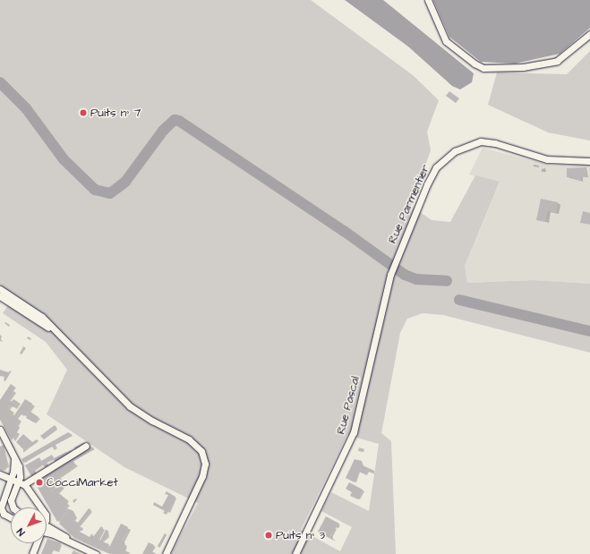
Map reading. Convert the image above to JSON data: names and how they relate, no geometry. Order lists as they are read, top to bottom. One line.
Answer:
{"streets":{"street":["Rue Parmentier","Rue Pascal"]},"crossings":[["Rue Parmentier","Rue Pascal"]],"places":["Puits n° 7","CocciMarket","Puits n° 3"],"north":"bottom left"}
